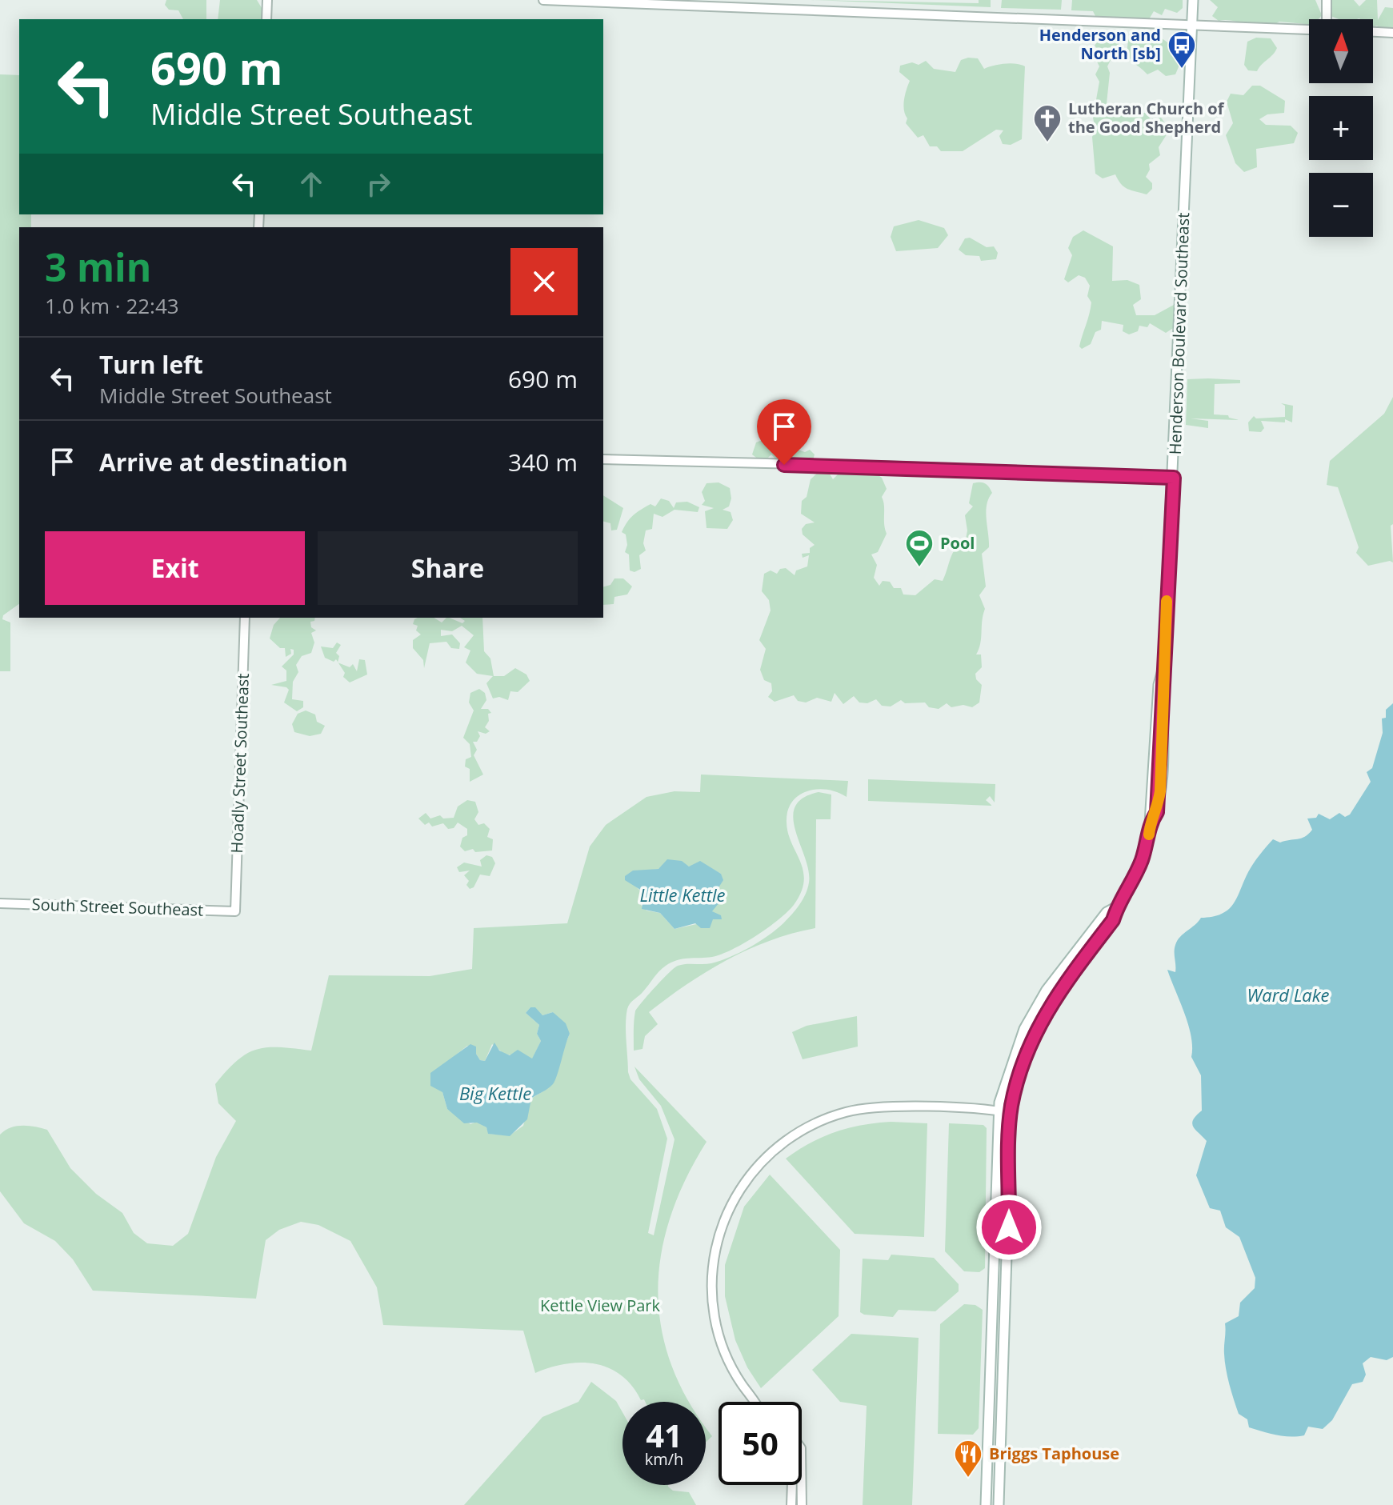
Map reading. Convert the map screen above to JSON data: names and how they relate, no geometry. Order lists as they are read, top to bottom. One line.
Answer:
{"streets":{"main road":["Henderson Boulevard Southeast"],"street":["Hoadly Street Southeast","South Street Southeast"]},"crossings":[["Hoadly Street Southeast","South Street Southeast"]],"water":["Little Kettle","Ward Lake","Big Kettle"],"parks":["Kettle View Park"],"places":{"bus stop":["Henderson and North [sb]"],"church":["Lutheran Church of the Good Shepherd"],"sports":["Pool"],"restaurant":["Briggs Taphouse"]},"north":"top","page":{"map_buttons":["+","−"],"turn":["690 m","Middle Street Southeast"],"heading":["3 min","1.0 km · 22:43"],"list":[{"name":"Turn left","note":"Middle Street Southeast","value":"690 m"},{"name":"Arrive at destination","value":"340 m"}],"buttons":["Exit","Share"],"speed":"41 km/h","limit":"50"}}
